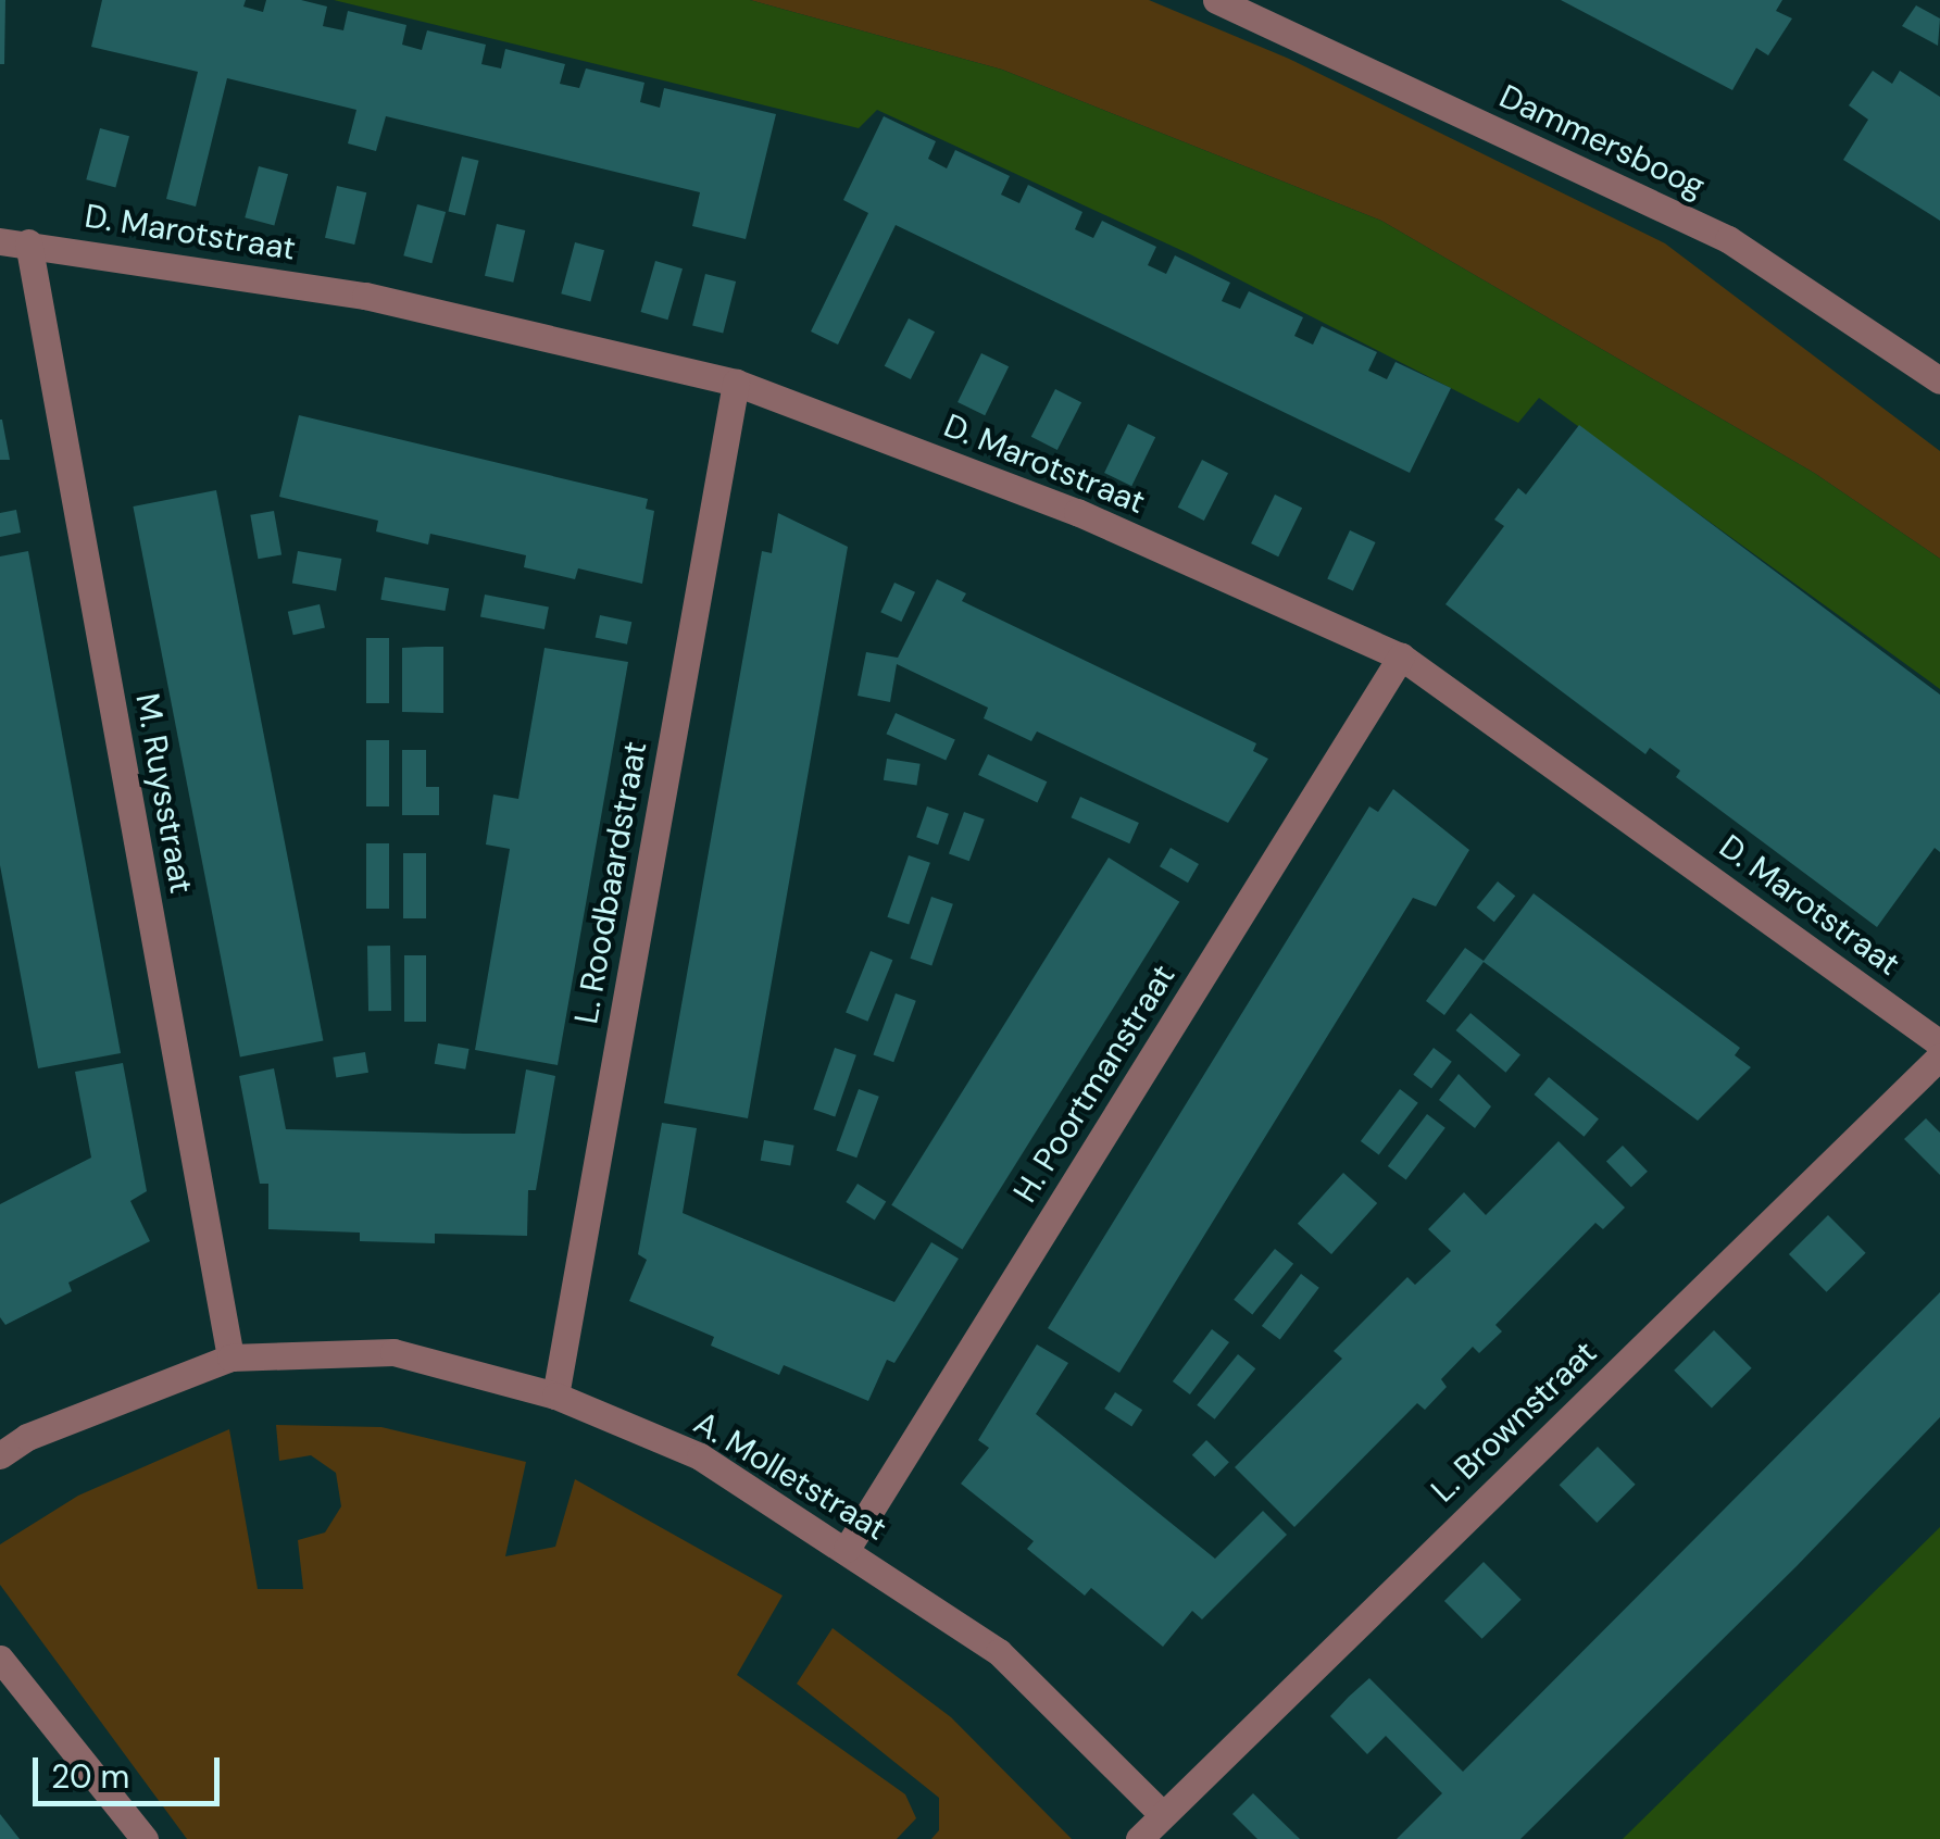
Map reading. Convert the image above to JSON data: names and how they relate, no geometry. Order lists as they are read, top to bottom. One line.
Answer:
{"streets":{"street":["Dammersboog","D. Marotstraat","M. Ruysstraat","L. Roodbaardstraat","H. Poortmanstraat","L. Brownstraat","A. Molletstraat"]},"crossings":[["D. Marotstraat","M. Ruysstraat"],["D. Marotstraat","L. Roodbaardstraat"],["D. Marotstraat","H. Poortmanstraat"],["M. Ruysstraat","A. Molletstraat"],["L. Roodbaardstraat","A. Molletstraat"],["H. Poortmanstraat","A. Molletstraat"],["L. Brownstraat","A. Molletstraat"]],"scale_bar":"20 m"}
